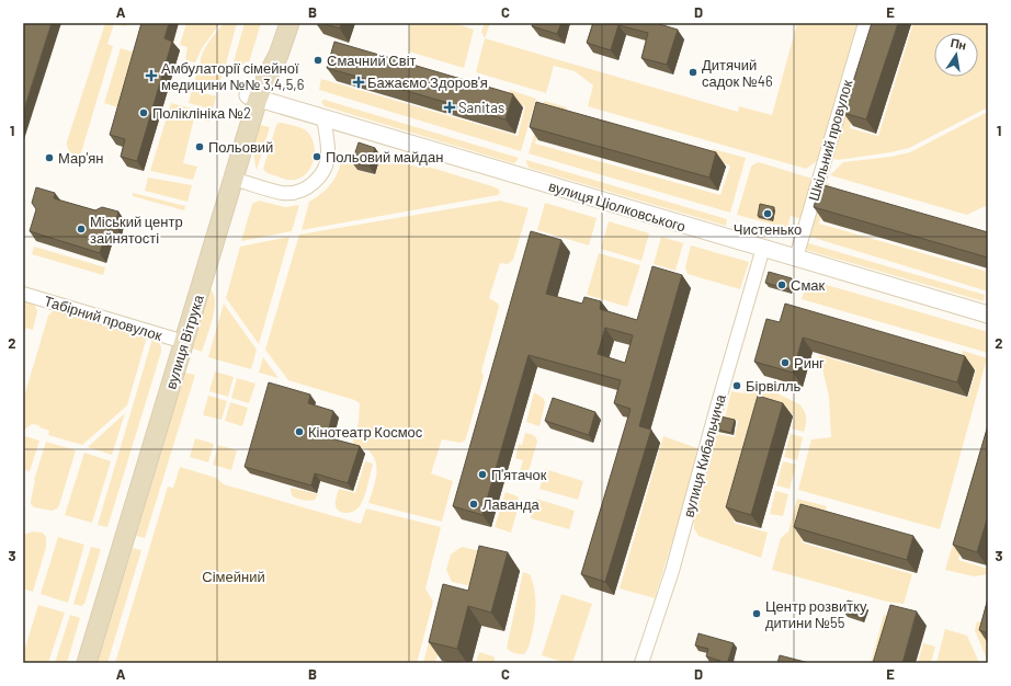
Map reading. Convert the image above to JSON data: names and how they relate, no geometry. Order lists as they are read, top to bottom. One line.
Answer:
{"streets":{"main road":["вулиця Вітрука"],"street":["Шкільний провулок","вулиця Ціолковського","Табірний провулок","вулиця Кибальчича"]},"crossings":[["Шкільний провулок","вулиця Ціолковського"],["вулиця Ціолковського","вулиця Вітрука"],["вулиця Ціолковського","вулиця Кибальчича"],["Табірний провулок","вулиця Вітрука"]],"parks":["Сімейний"],"places":{"other":["Смачний Світ","Дитячий садок №46","Поліклініка №2","Польовий","Польовий майдан","Мар'ян","Чистенько","Міський центр зайнятості","Смак","Ринг","Бірвілль","Кінотеатр Космос","П'ятачок","Лаванда","Центр розвитку дитини №55"],"health":["Амбулаторії сімейної медицини №№ 3,4,5,6","Бажаємо Здоров'я","Sanitas"]},"north":"top","grid":{"columns":["A","B","C","D","E"],"rows":["1","2","3"]}}
